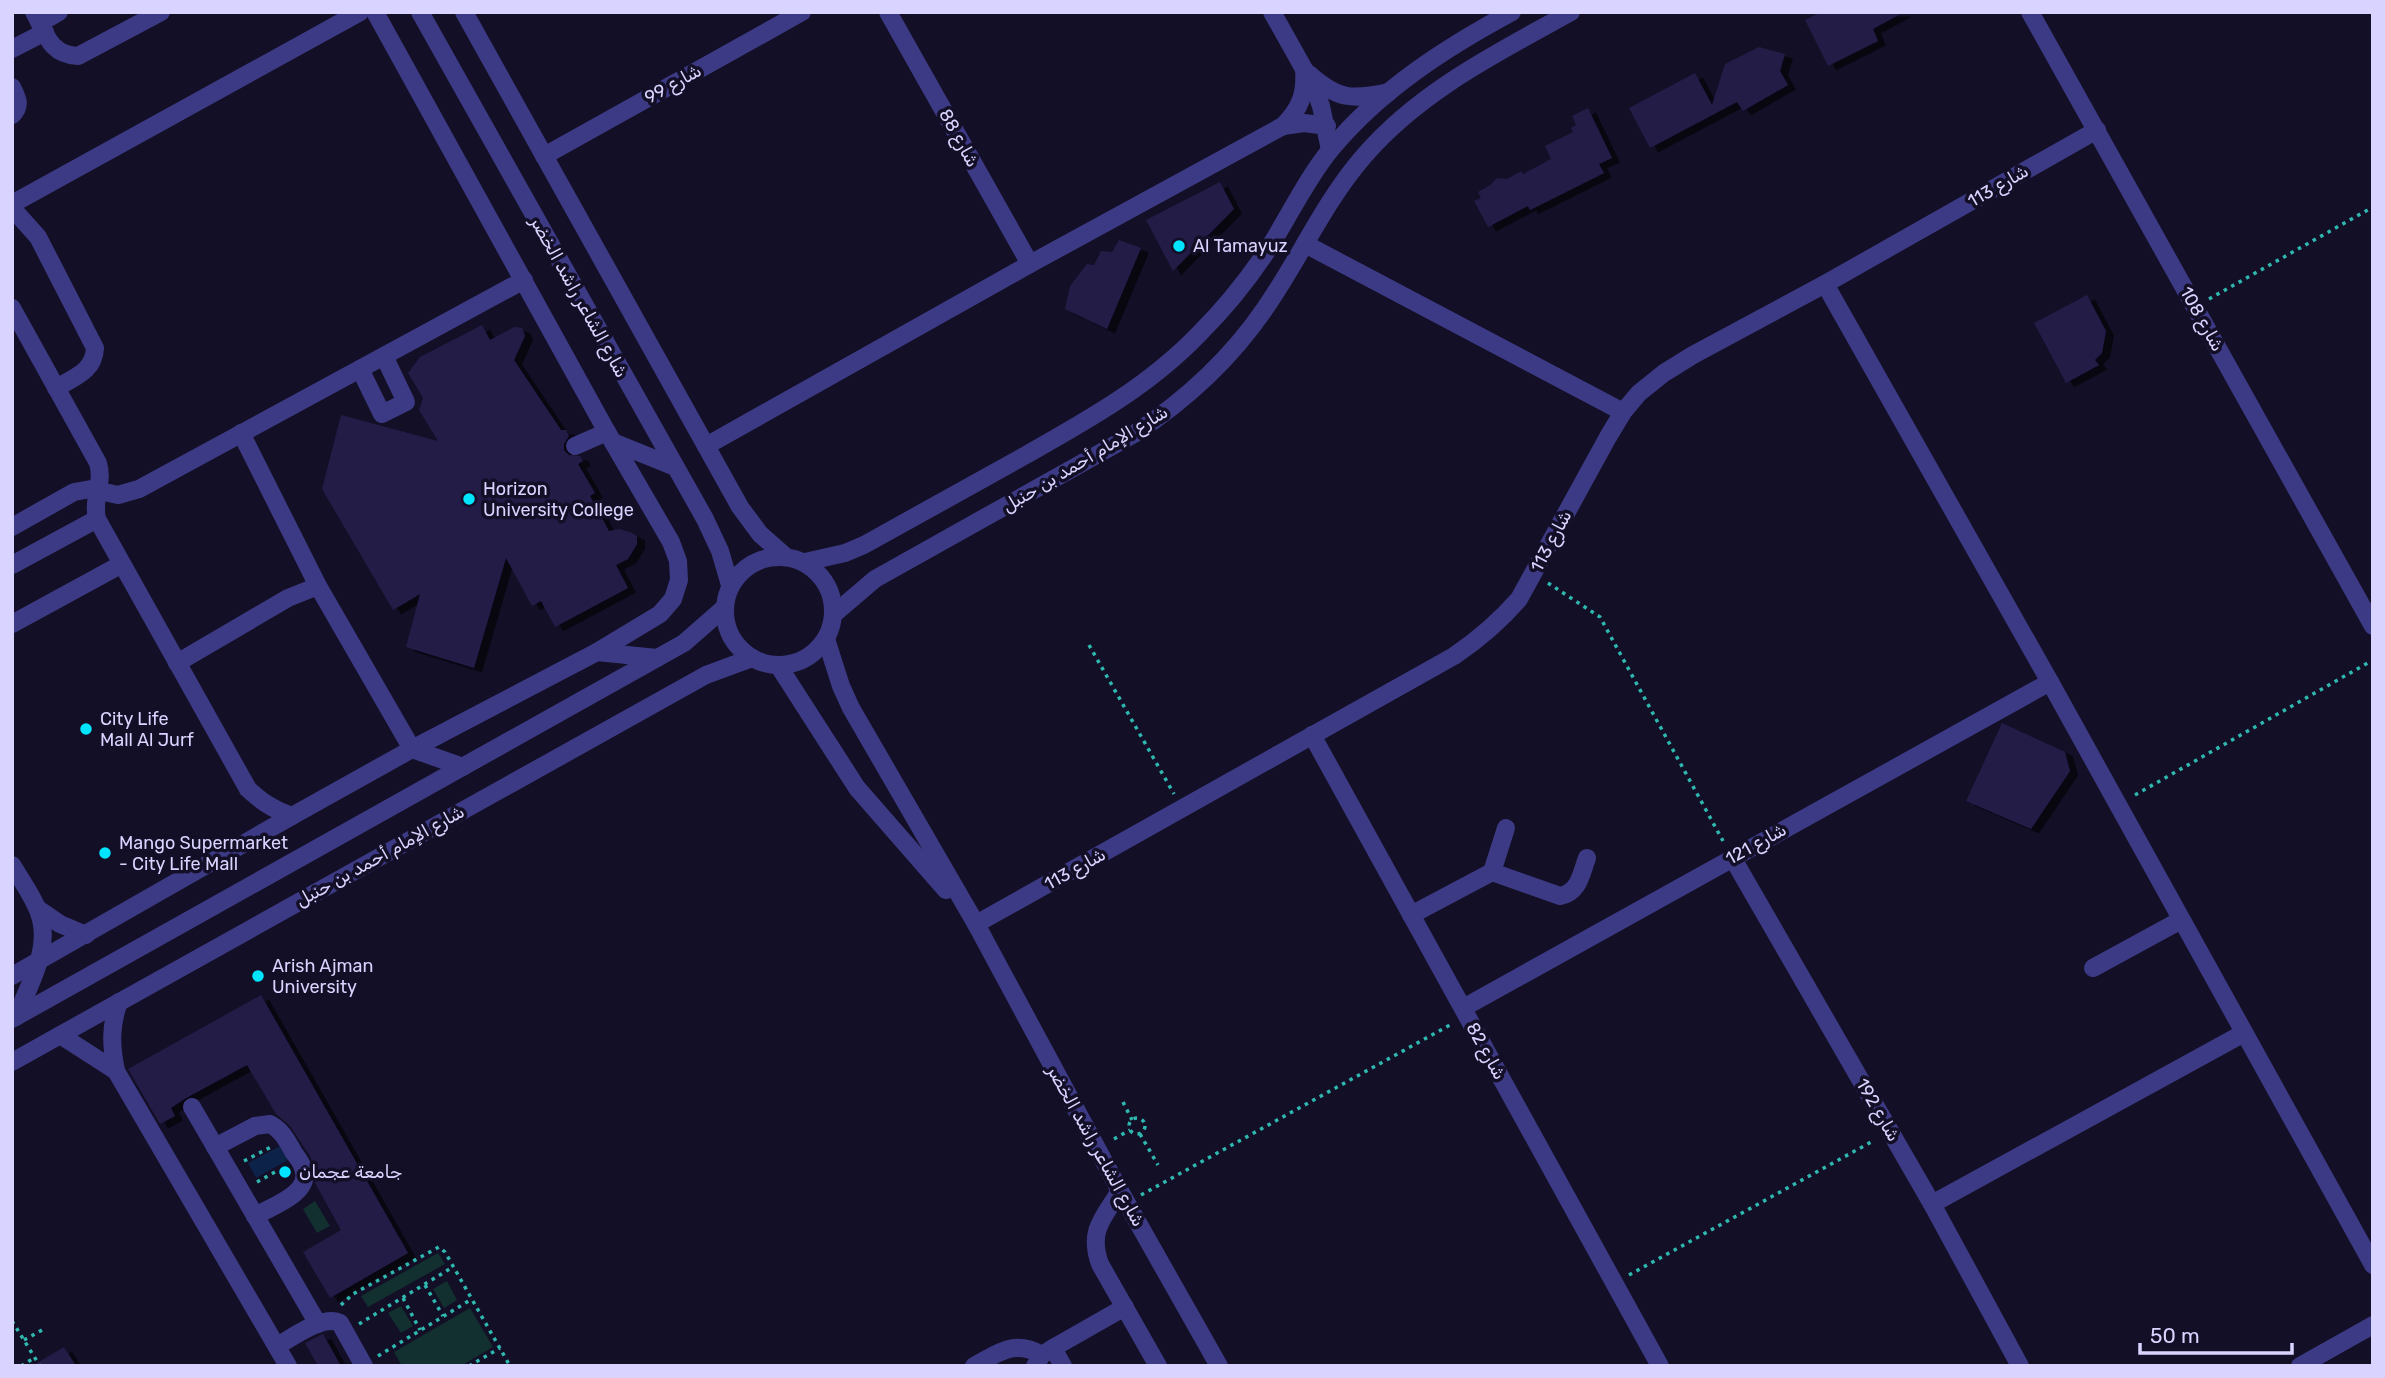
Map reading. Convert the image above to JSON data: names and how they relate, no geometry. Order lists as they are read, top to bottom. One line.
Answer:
{"streets":{"street":["شارع 99","شارع 88","شارع 113","شارع الشاعر راشد الخضر","شارع 108","شارع الإمام أحمد بن حنبل","شارع 121","شارع 82","شارع 192"]},"crossings":[["شارع 113","شارع الشاعر راشد الخضر"],["شارع 113","شارع 108"],["شارع 113","شارع 82"],["شارع الشاعر راشد الخضر","شارع الإمام أحمد بن حنبل"],["شارع 121","شارع 82"],["شارع 121","شارع 192"]],"places":["Al Tamayuz","Horizon University College","City Life Mall Al Jurf","Mango Supermarket - City Life Mall","Arish Ajman University","جامعة عجمان"],"scale_bar":"50 m"}
